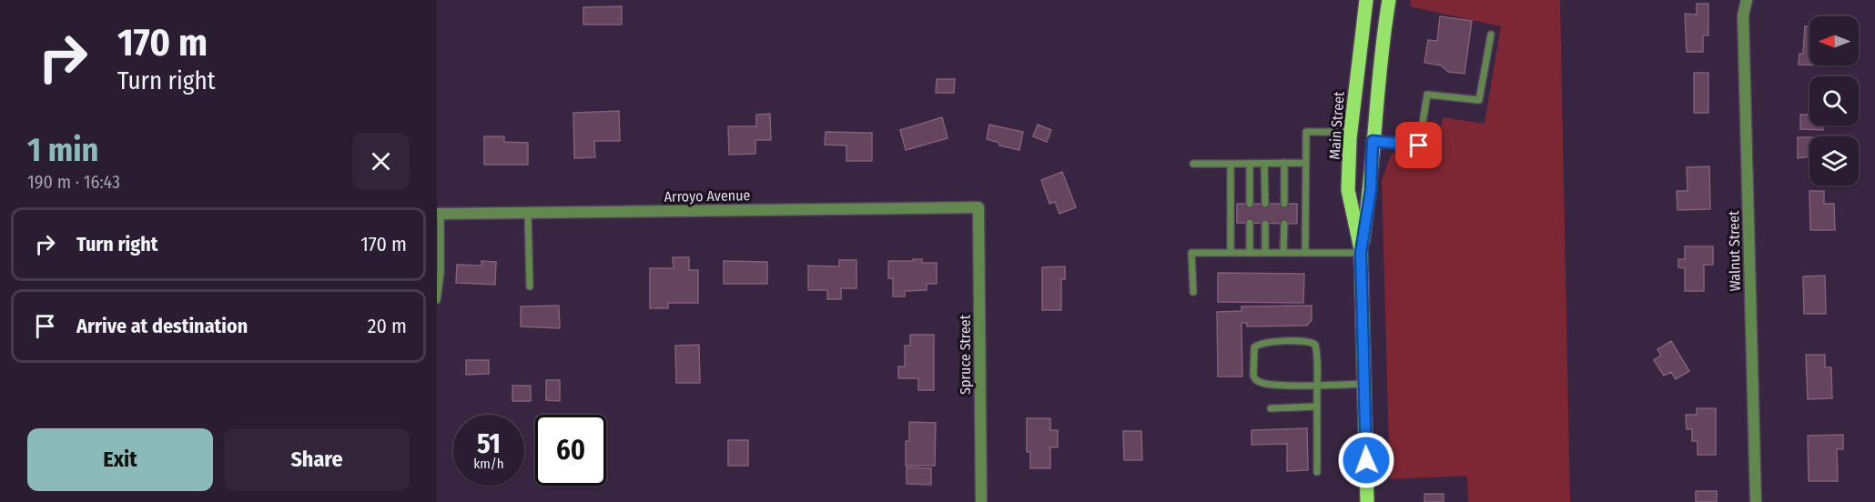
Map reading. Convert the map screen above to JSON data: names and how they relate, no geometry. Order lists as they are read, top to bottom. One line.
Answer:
{"streets":{"main road":["Main Street"],"street":["Arroyo Avenue","Walnut Street","Spruce Street"]},"crossings":[["Arroyo Avenue","Spruce Street"]],"north":"left","page":{"turn":["170 m","Turn right"],"heading":["1 min","190 m · 16:43"],"list":[{"name":"Turn right","value":"170 m"},{"name":"Arrive at destination","value":"20 m"}],"speed":"51 km/h","limit":"60","buttons":["Exit","Share"]}}
